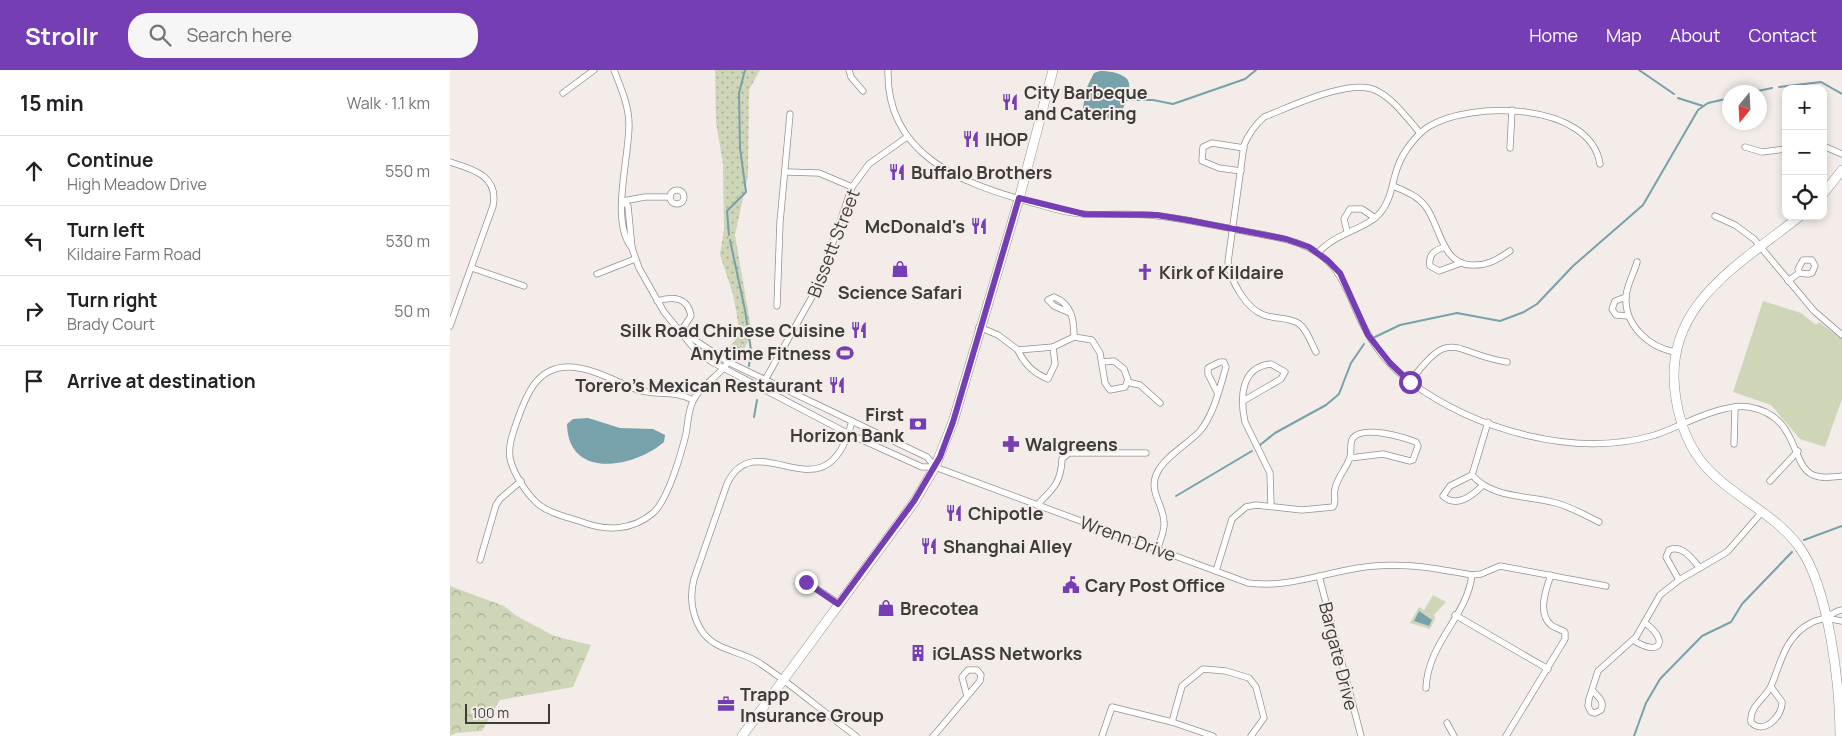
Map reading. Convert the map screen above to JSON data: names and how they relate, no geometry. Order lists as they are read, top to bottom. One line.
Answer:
{"streets":{"street":["Bissett Street","Wrenn Drive","Bargate Drive"]},"crossings":[["Wrenn Drive","Bargate Drive"]],"places":{"restaurant":["City Barbeque and Catering","IHOP","Buffalo Brothers","McDonald's","Silk Road Chinese Cuisine","Torero's Mexican Restaurant","Chipotle","Shanghai Alley"],"shop":["Science Safari","Brecotea"],"church":["Kirk of Kildaire"],"sports":["Anytime Fitness"],"bank":["First Horizon Bank"],"pharmacy":["Walgreens"],"public building":["Cary Post Office"],"building":["iGLASS Networks"],"office":["Trapp Insurance Group"]},"scale_bar":"100 m","north":"bottom","page":{"header":"Strollr","search":"Search here","nav":["Home","Map","About","Contact"],"heading":["15 min","Walk · 1.1 km"],"map_buttons":["+","−"],"list":[["Continue","High Meadow Drive","550 m"],["Turn left","Kildaire Farm Road","530 m"],["Turn right","Brady Court","50 m"],"Arrive at destination"],"scale":"100 m"}}
